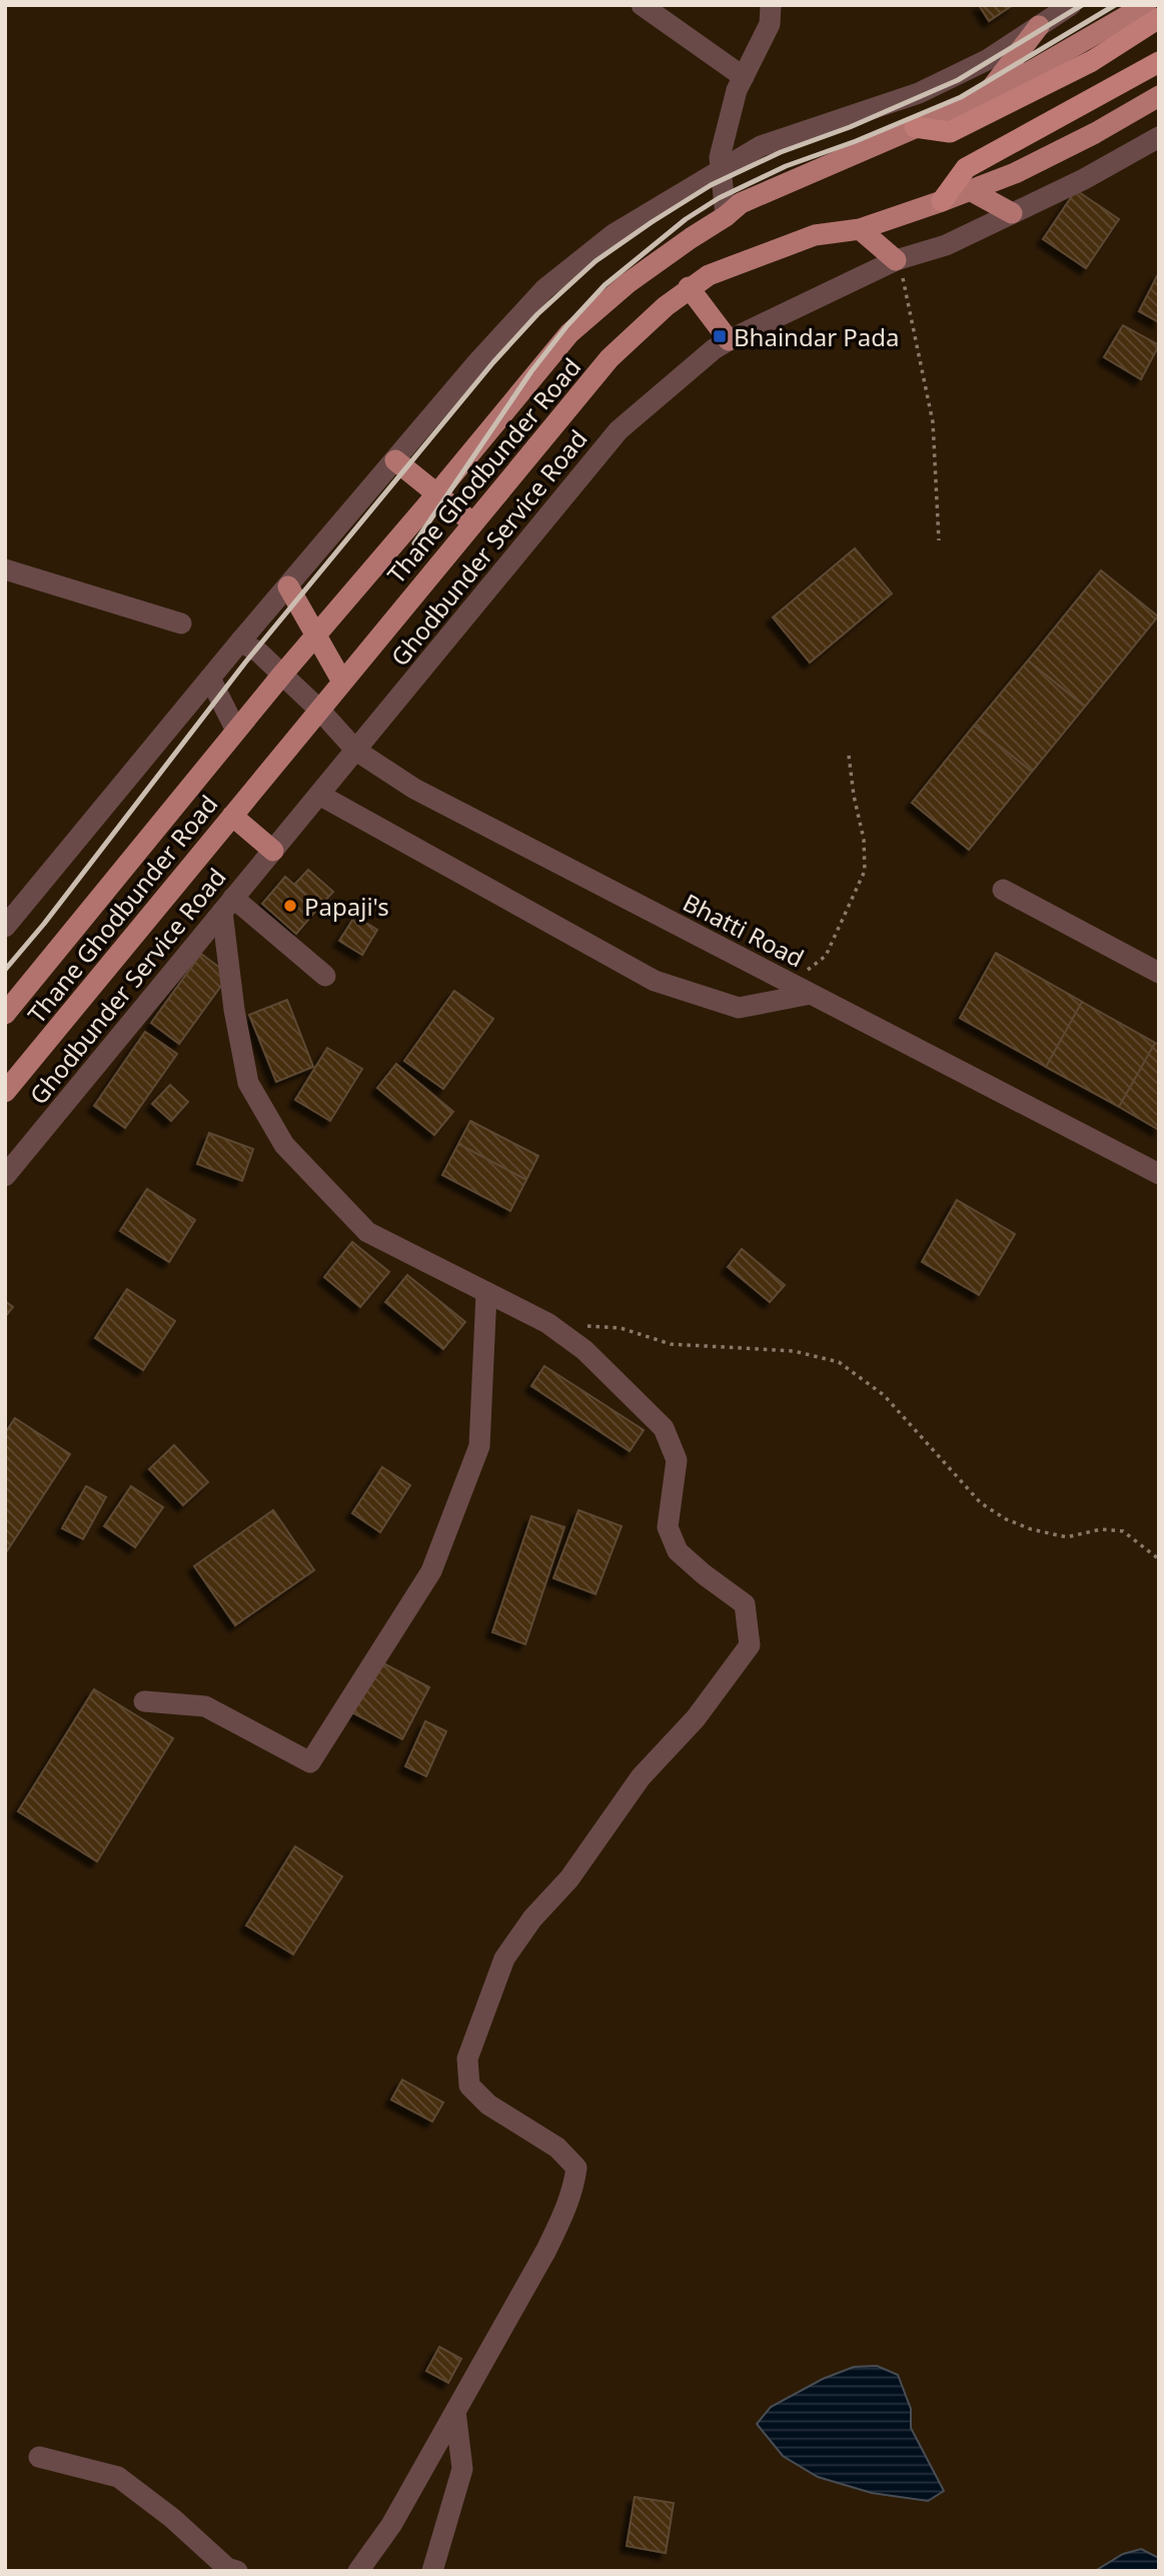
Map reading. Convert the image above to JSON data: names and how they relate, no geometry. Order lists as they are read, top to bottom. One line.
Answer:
{"streets":{"main road":["Thane Ghodbunder Road"],"street":["Ghodbunder Service Road","Bhatti Road"]},"crossings":[["Thane Ghodbunder Road","Bhatti Road"],["Ghodbunder Service Road","Bhatti Road"]],"places":{"transit":["Bhaindar Pada"],"other":["Papaji's"]}}
